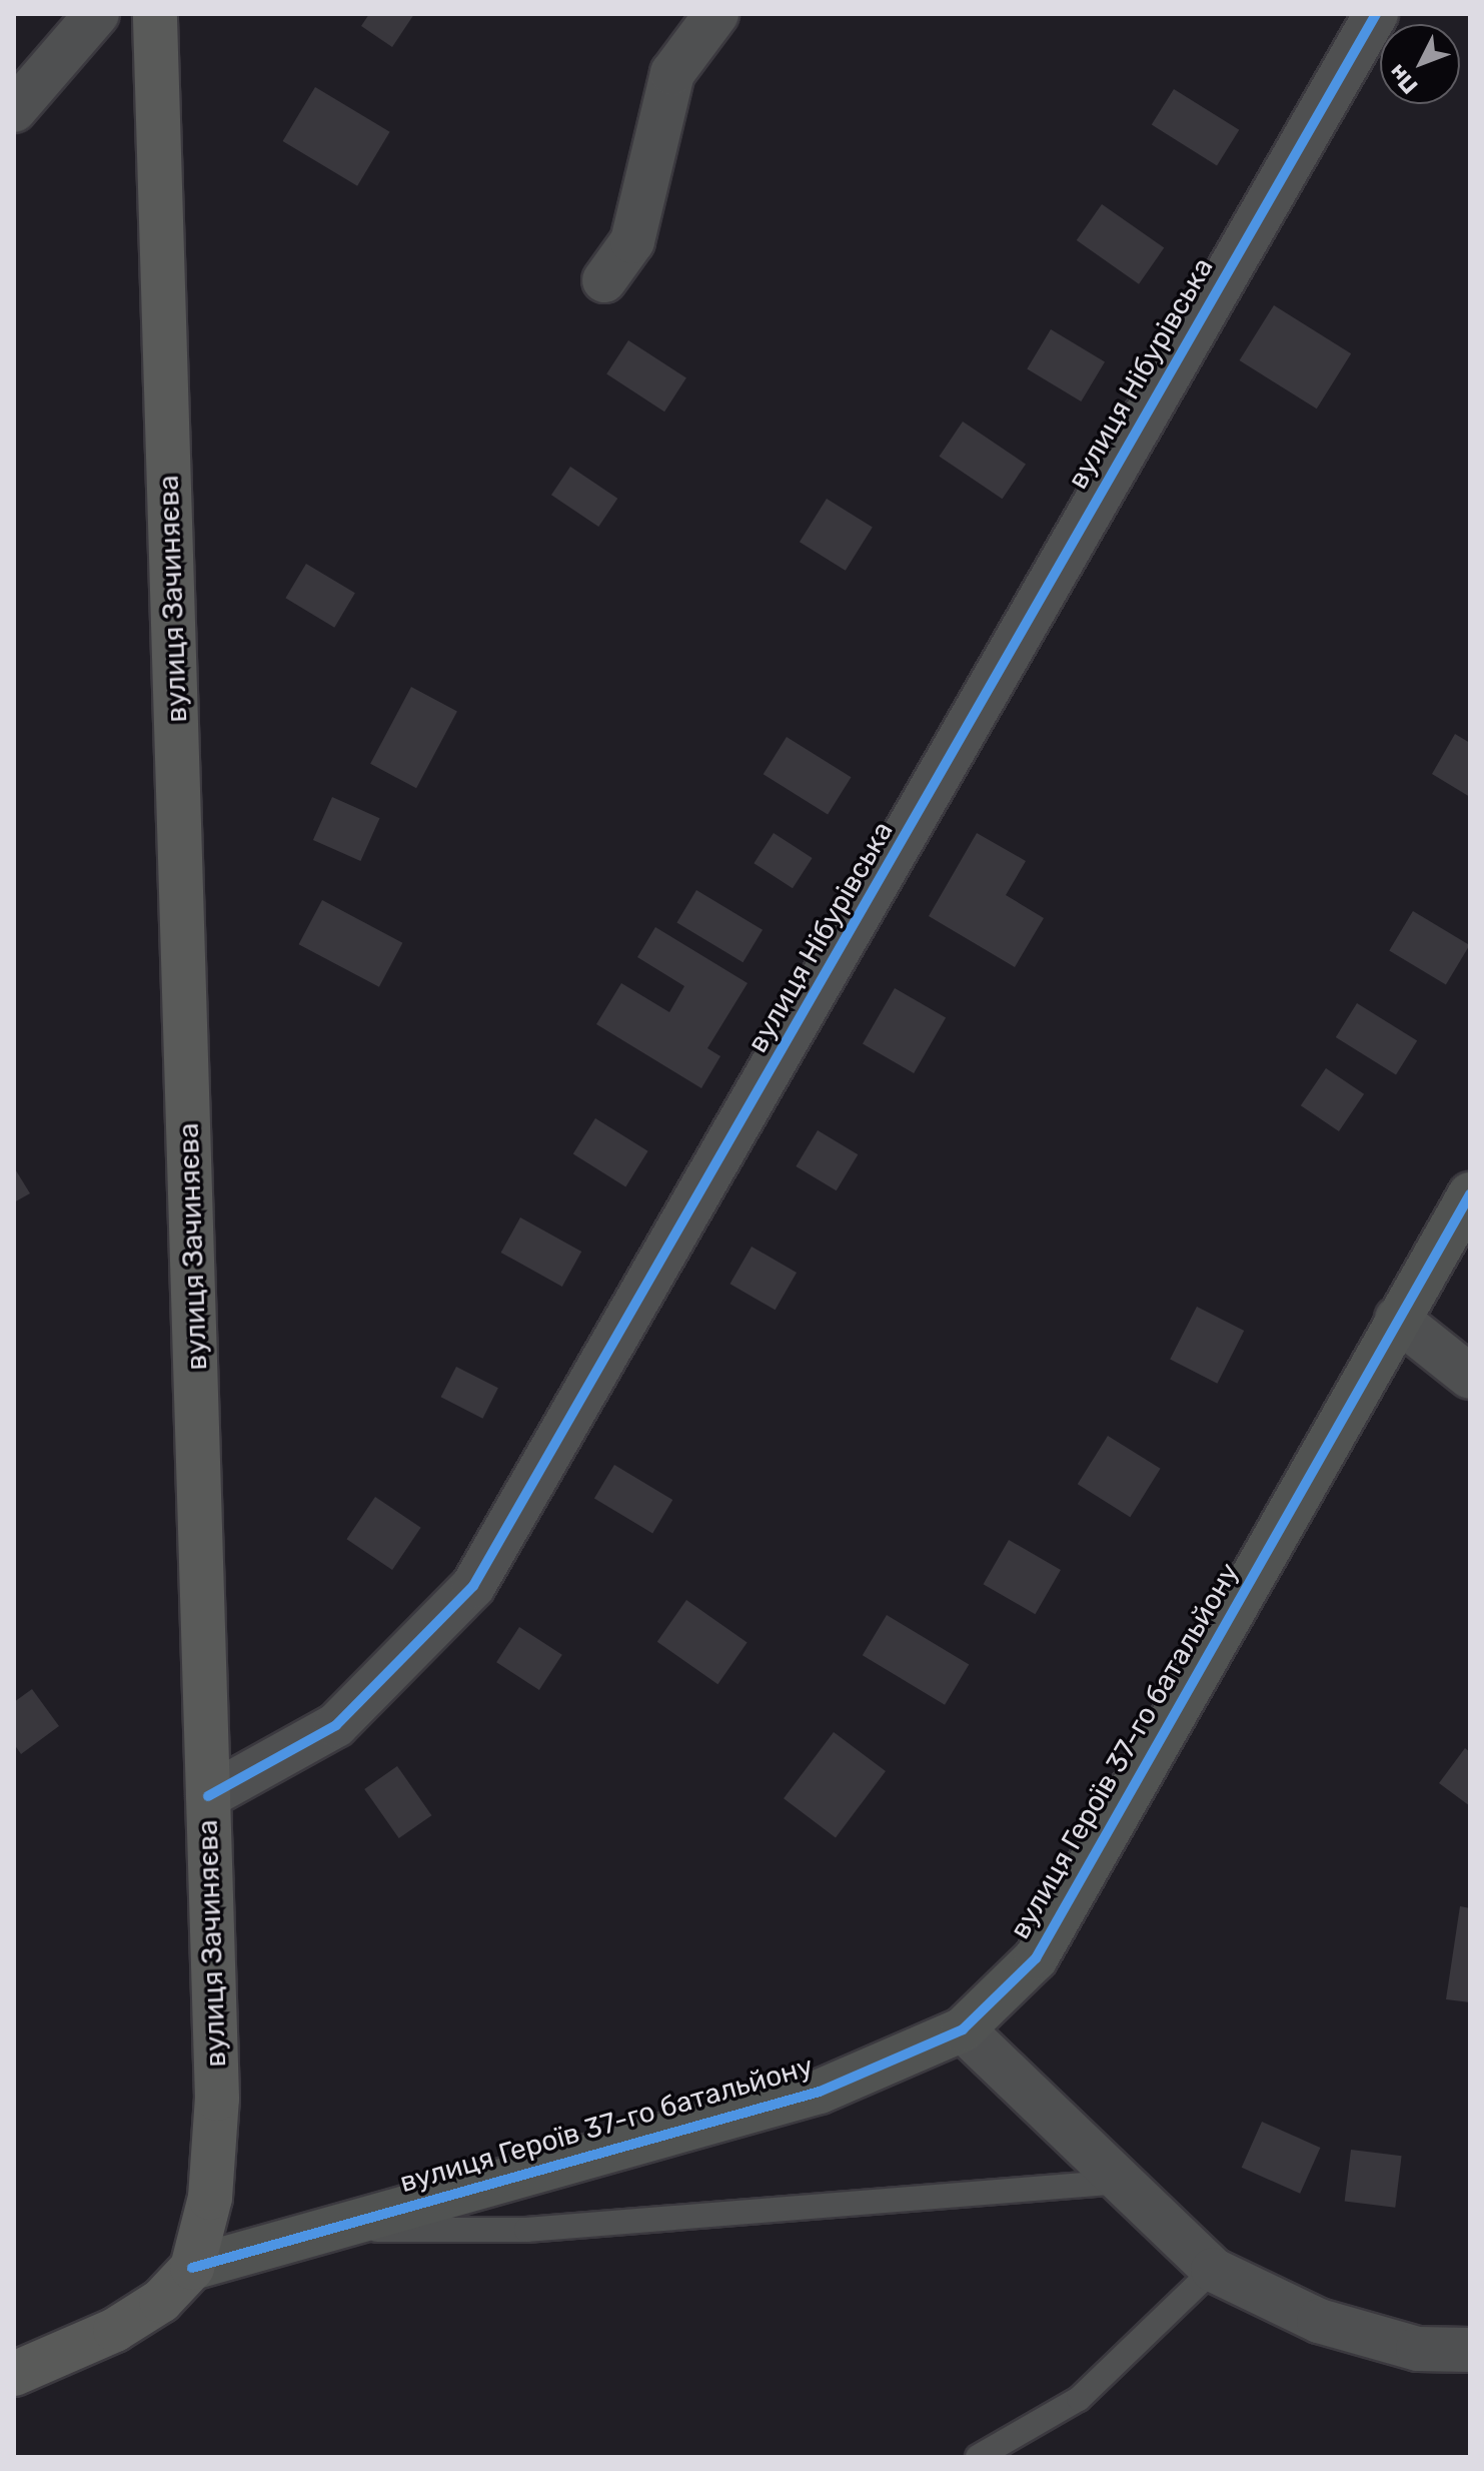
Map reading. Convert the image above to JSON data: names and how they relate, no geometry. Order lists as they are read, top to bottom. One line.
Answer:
{"streets":{"main road":["вулиця Зачиняєва"],"street":["вулиця Нібурівська","вулиця Героїв 37-го батальйону"]},"crossings":[["вулиця Нібурівська","вулиця Зачиняєва"],["вулиця Зачиняєва","вулиця Героїв 37-го батальйону"]],"north":"bottom left"}
